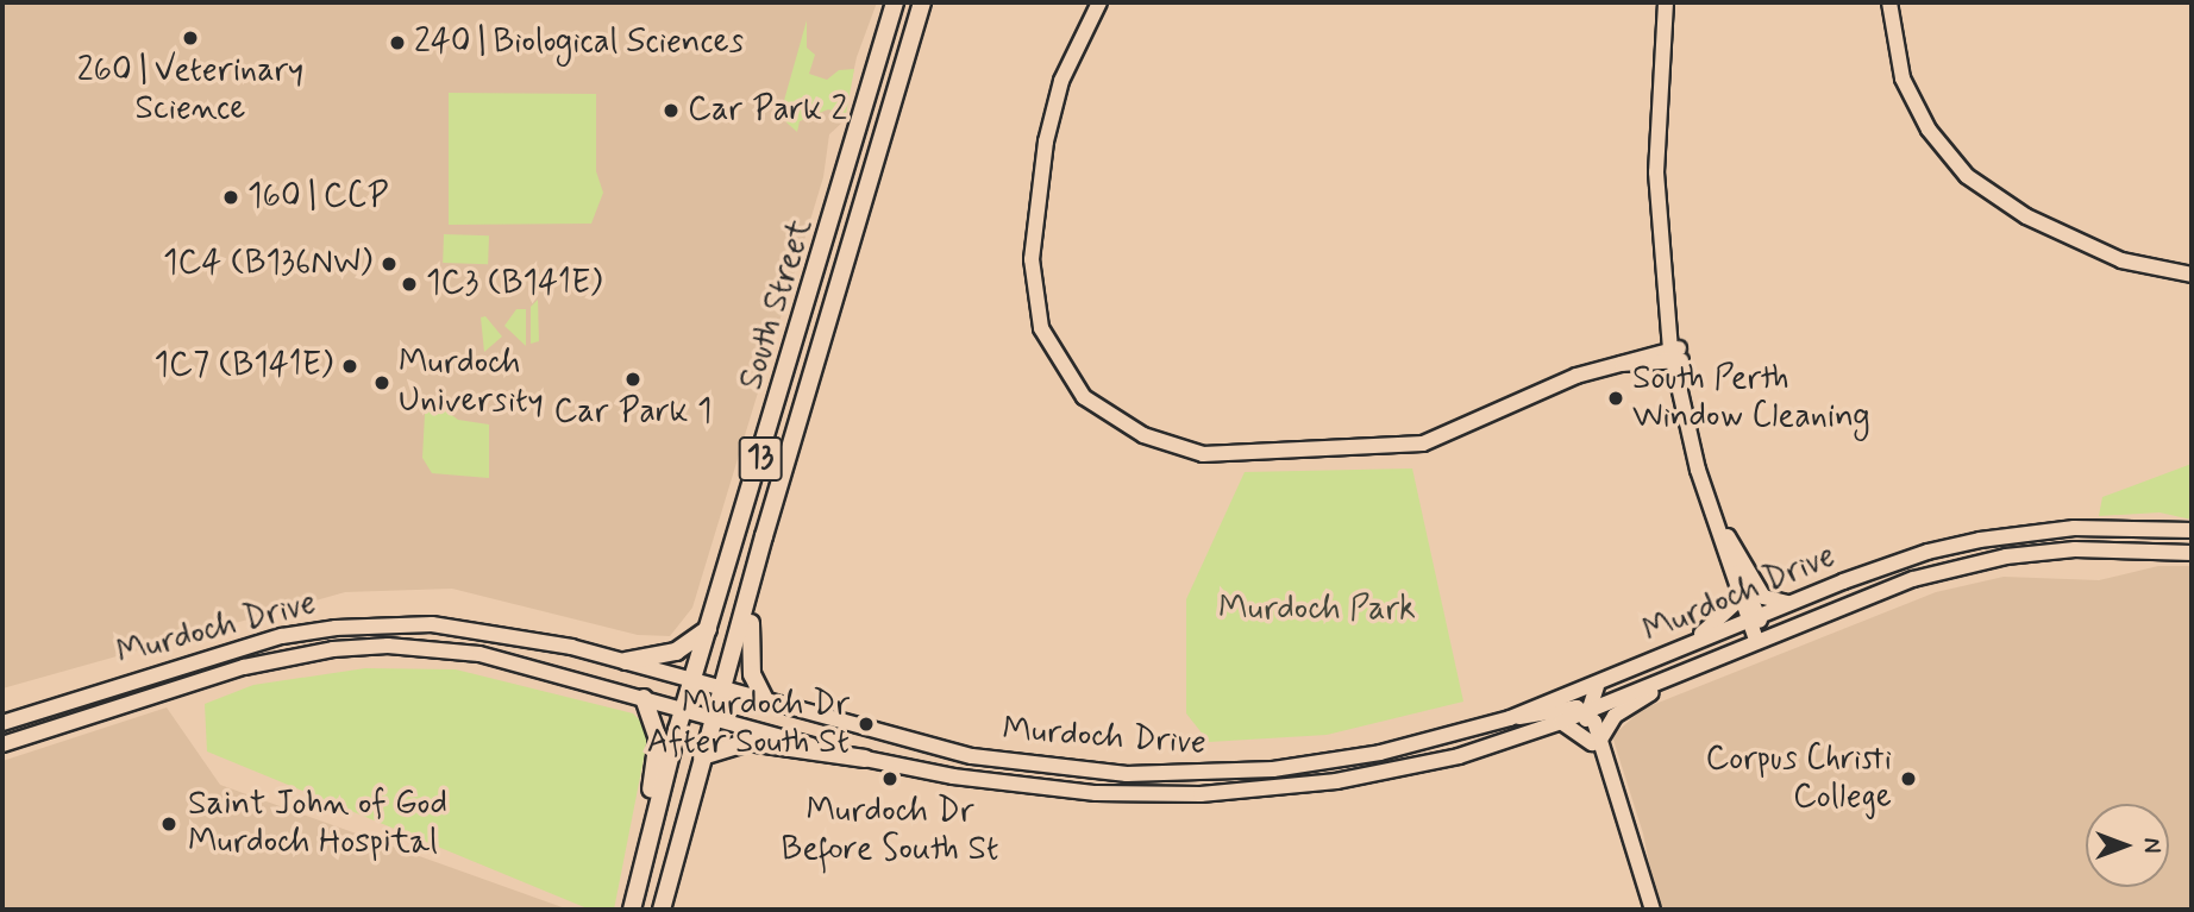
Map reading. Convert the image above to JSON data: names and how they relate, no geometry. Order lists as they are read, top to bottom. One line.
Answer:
{"streets":{"highway":["South Street","13"],"main road":["Murdoch Drive"]},"crossings":[["South Street","Murdoch Drive"]],"parks":["Murdoch Park"],"places":["260 | Veterinary Science","240 | Biological Sciences","Car Park 2","160 | CCP","1C4 (B136NW)","1C3 (B141E)","1C7 (B141E)","Car Park 1","Murdoch University","South Perth Window Cleaning","Murdoch Dr After South St","Murdoch Dr Before South St","Corpus Christi College","Saint John of God Murdoch Hospital"],"north":"right"}
